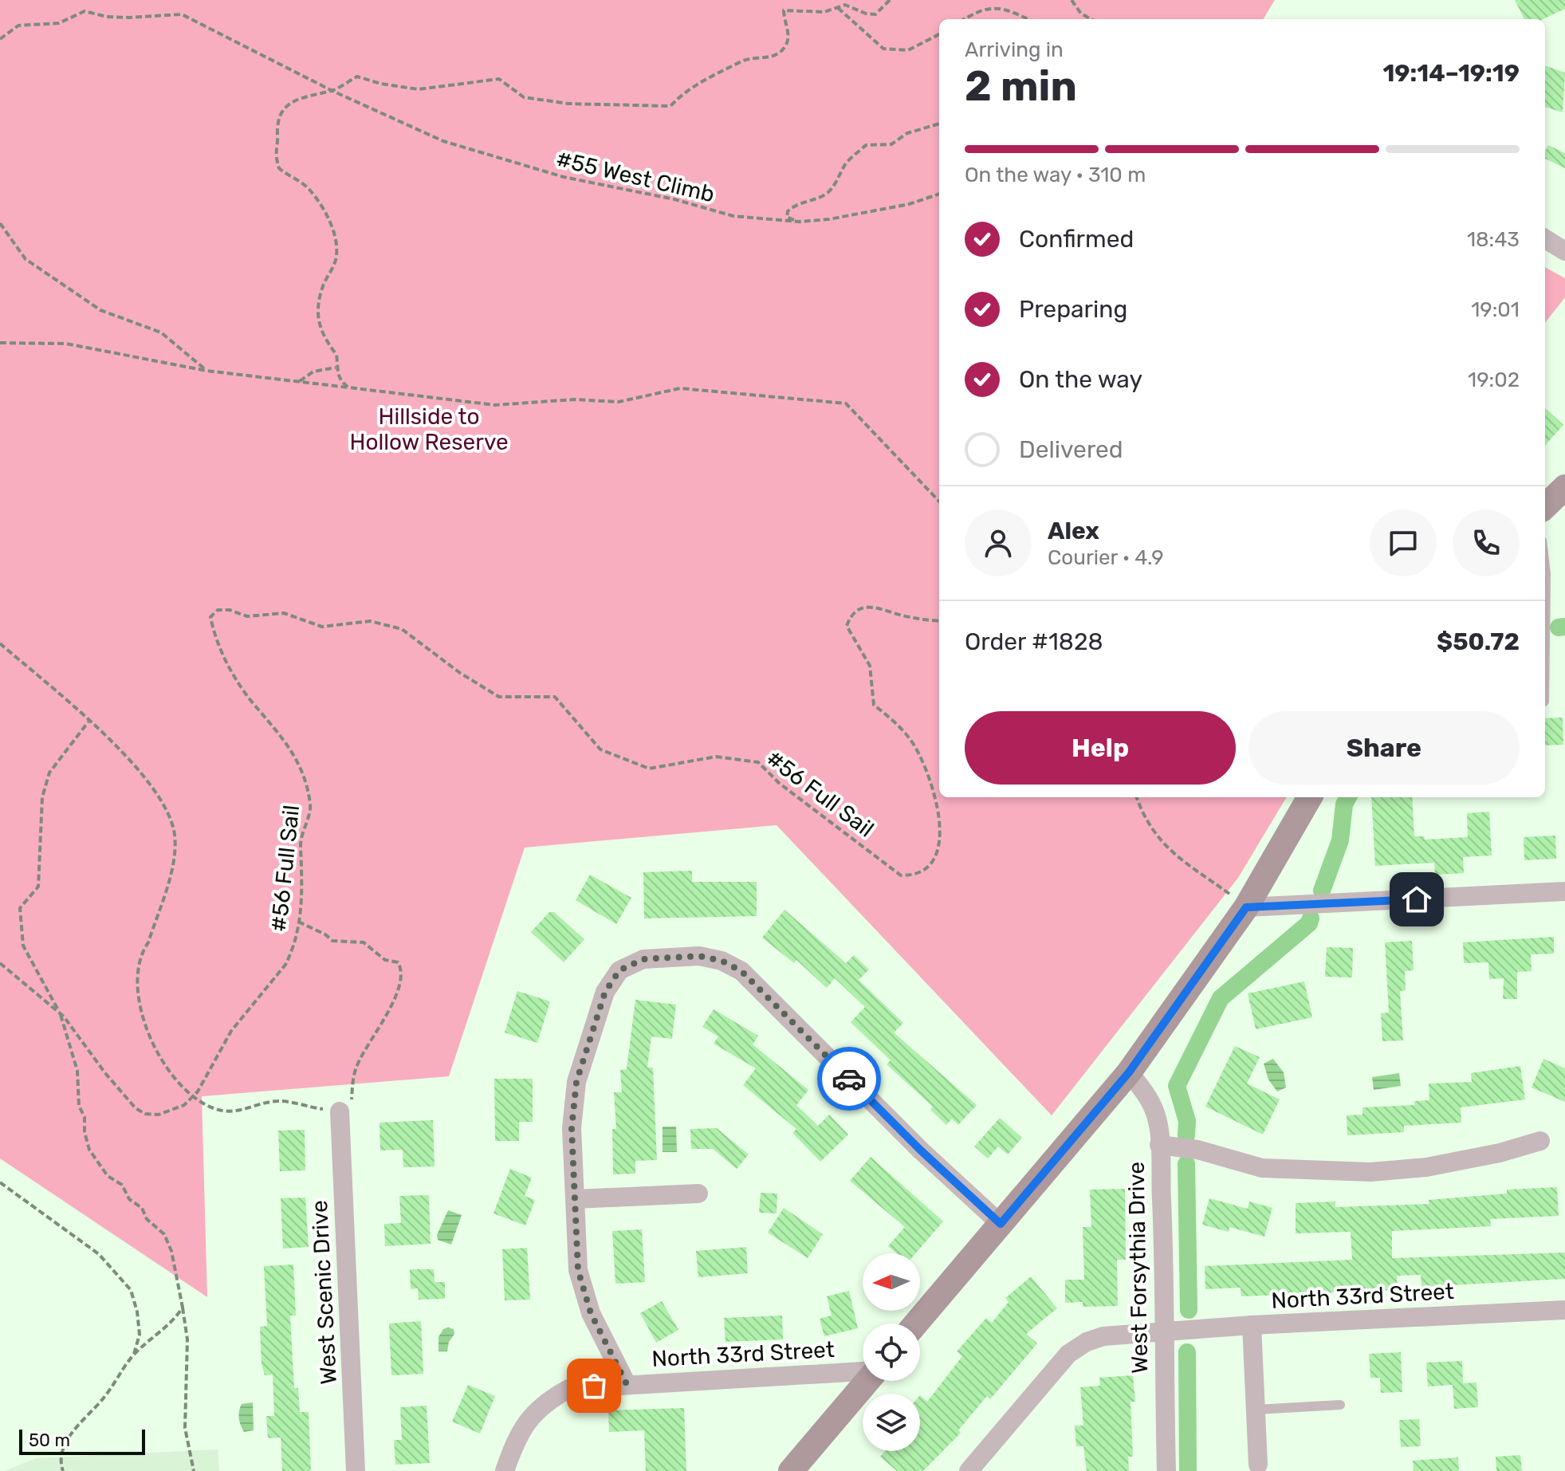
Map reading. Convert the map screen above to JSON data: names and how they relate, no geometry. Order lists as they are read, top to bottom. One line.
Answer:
{"streets":{"street":["West Forsythia Drive","West Scenic Drive","North 33rd Street"],"path":["#55 West Climb","#56 Full Sail"]},"crossings":[["West Forsythia Drive","North 33rd Street"]],"parks":["Hillside to Hollow Reserve"],"scale_bar":"50 m","north":"left","page":{"heading":["2 min","Arriving in","19:14–19:19"],"panel":["Alex","Courier · 4.9","Order #1828","$50.72"],"bar":"On the way · 310 m","list":[["Confirmed","18:43"],["Preparing","19:01"],["On the way","19:02"],"Delivered"],"buttons":["Help","Share"],"scale":"50 m"}}
